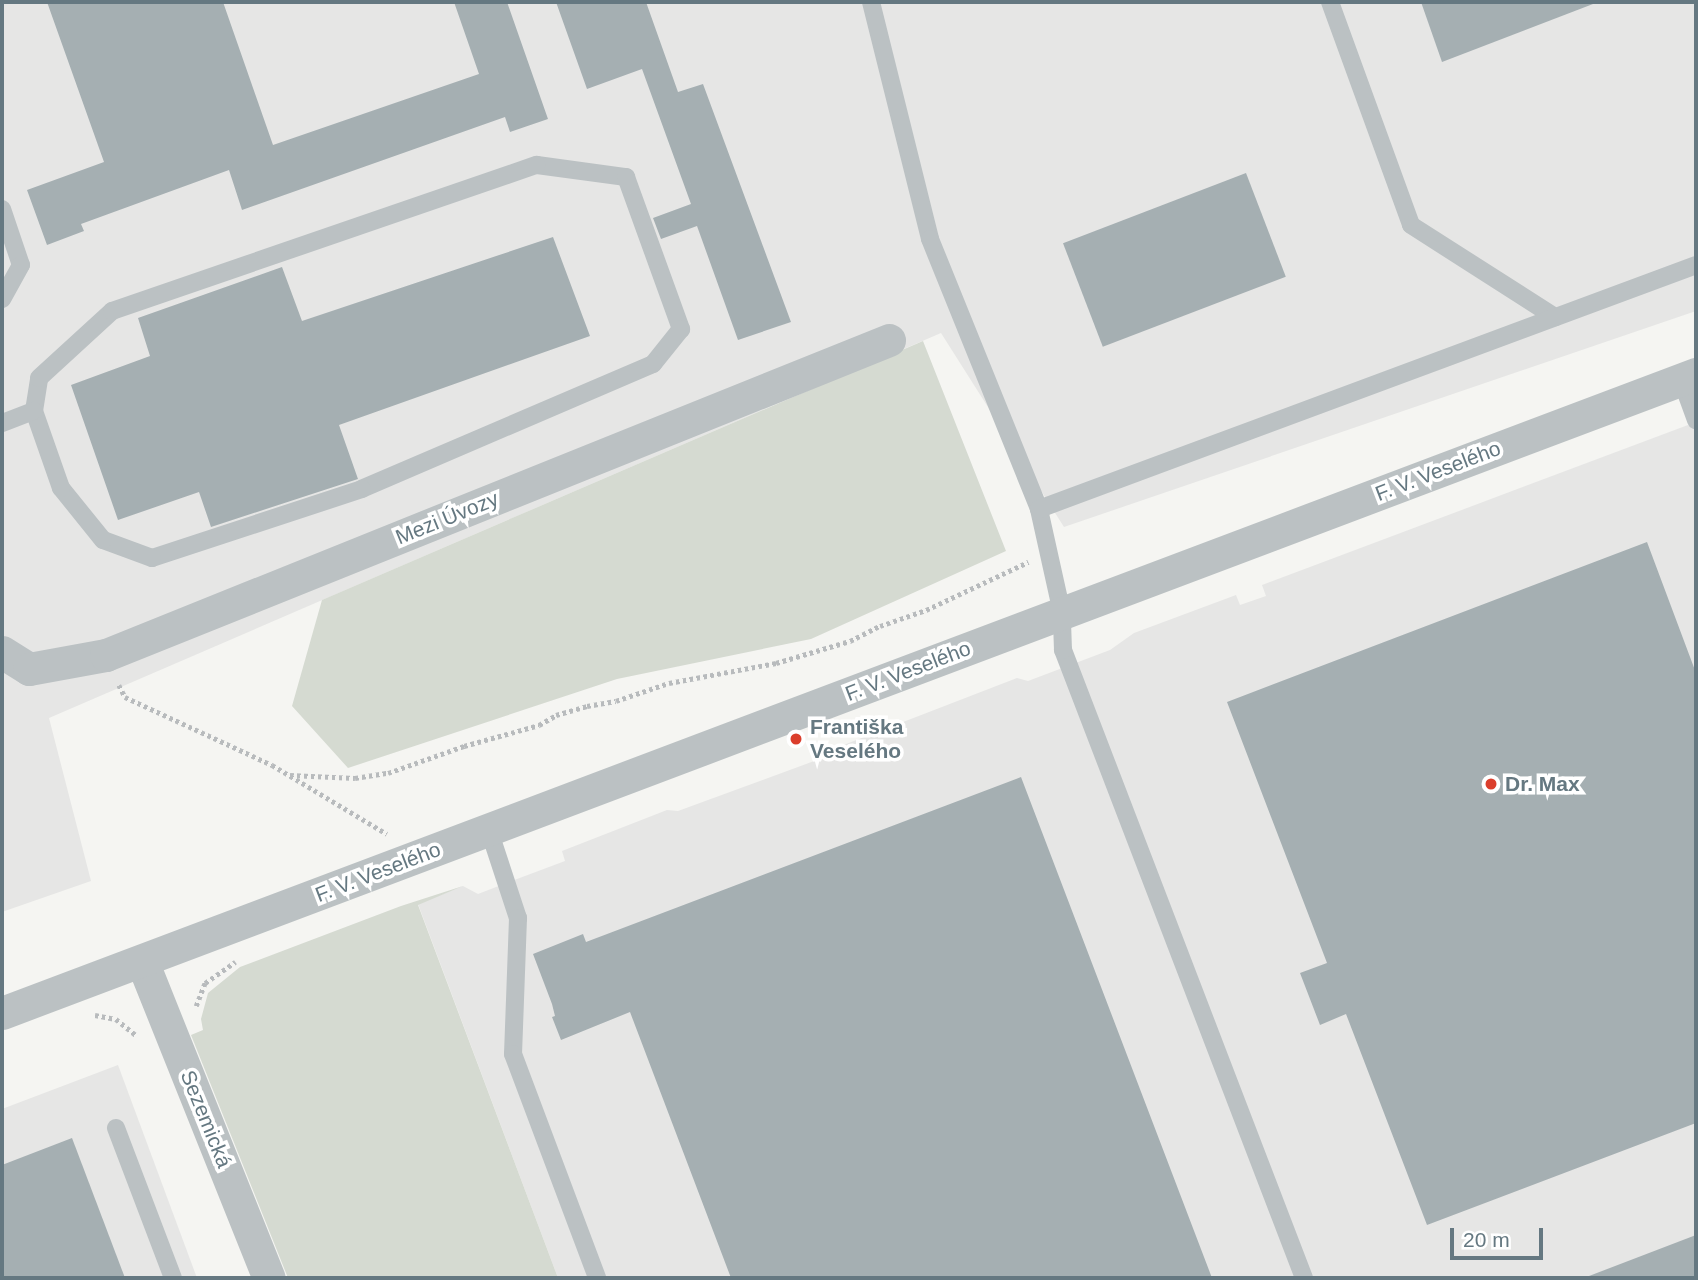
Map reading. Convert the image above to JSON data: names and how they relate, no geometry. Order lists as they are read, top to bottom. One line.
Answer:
{"streets":{"street":["F. V. Veselého","Mezi Úvozy","Sezemická"]},"crossings":[["F. V. Veselého","Sezemická"]],"places":["Františka Veselého","Dr. Max"],"scale_bar":"20 m"}
